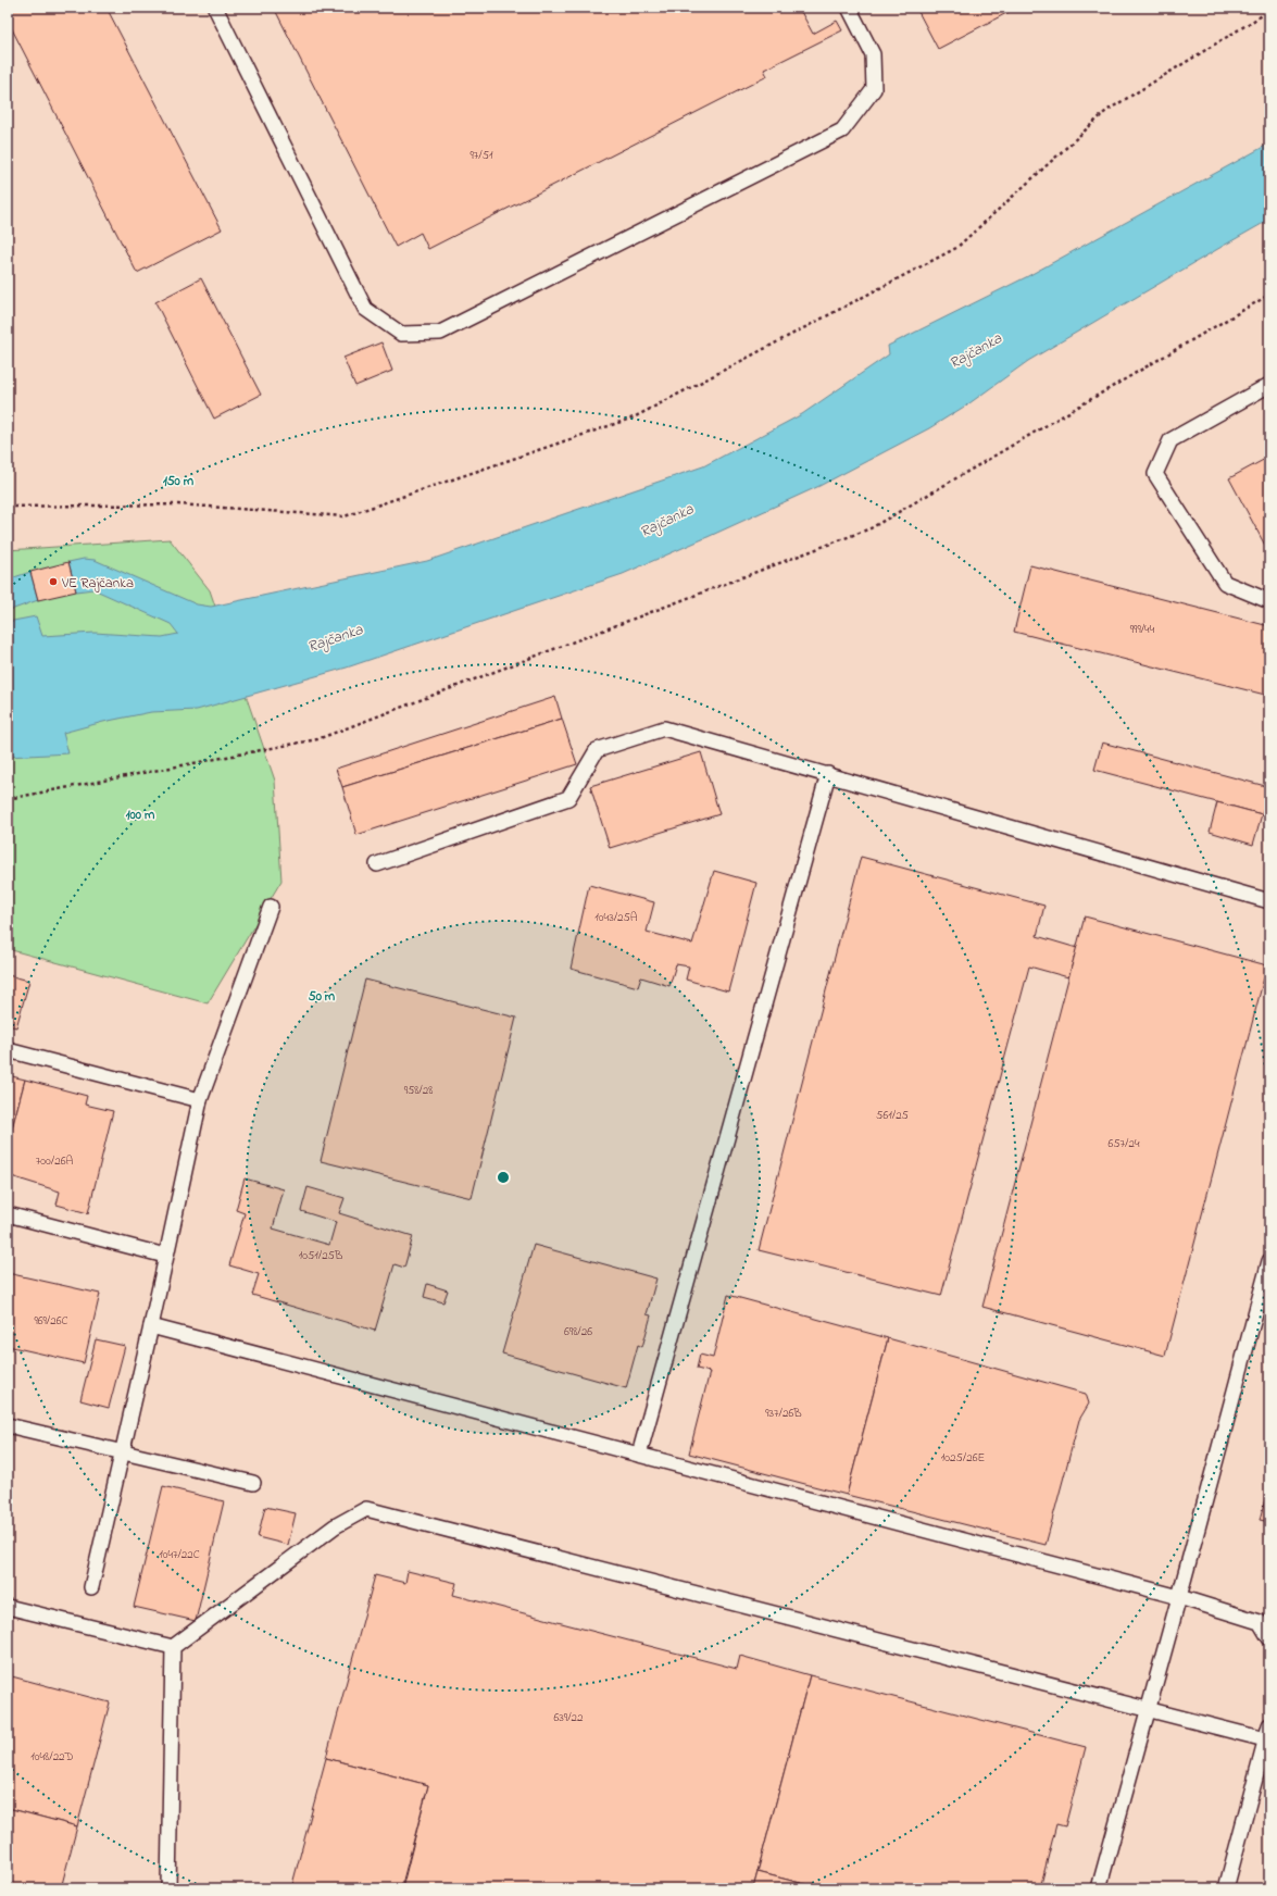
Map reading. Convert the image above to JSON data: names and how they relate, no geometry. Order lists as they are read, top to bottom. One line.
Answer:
{"water":["Rajčanka"],"places":["VE Rajčanka"],"house_numbers":["97/51","999/44","1043/25A","958/28","561/25","657/24","700/26A","1051/25B","969/26C","698/26","937/26B","1025/26E","1047/22C","639/22","1048/22D"],"rings":["150 m","100 m","50 m"]}
